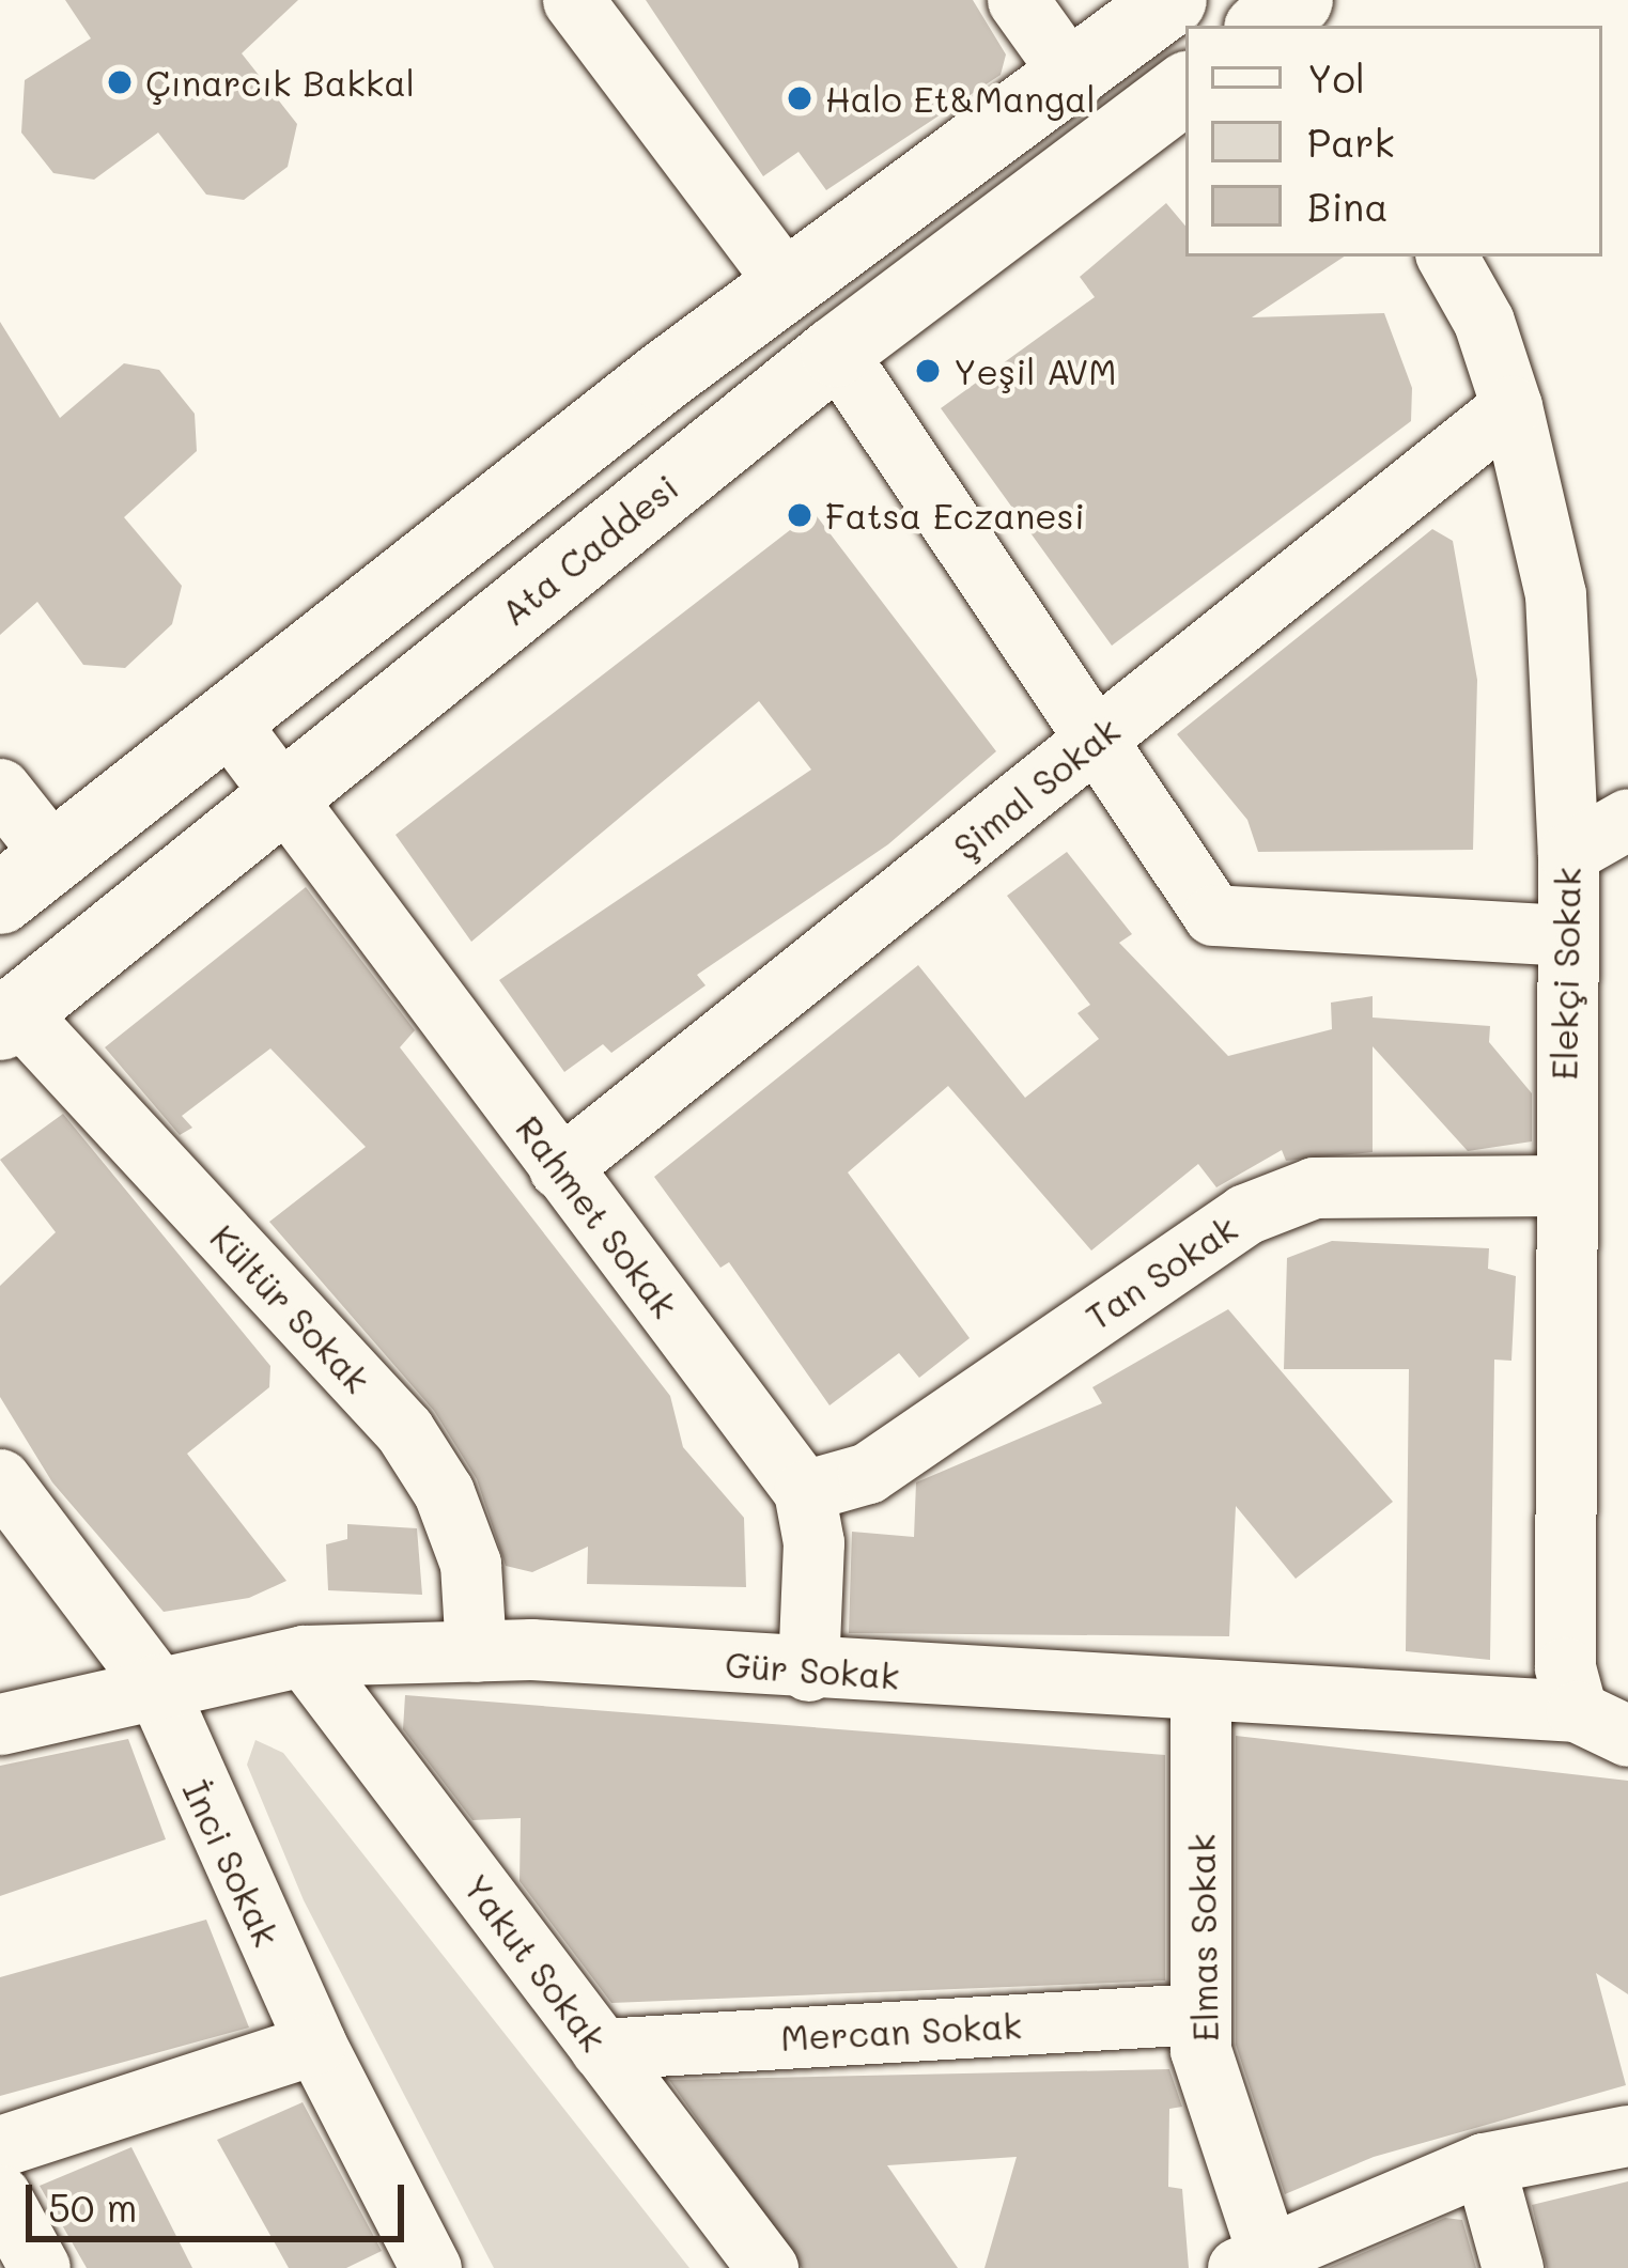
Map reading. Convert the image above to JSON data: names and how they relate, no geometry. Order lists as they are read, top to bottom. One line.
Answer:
{"streets":{"main road":["Ata Caddesi"],"street":["Şimal Sokak","Elekçi Sokak","Rahmet Sokak","Tan Sokak","Kültür Sokak","Gür Sokak","İnci Sokak","Elmas Sokak","Yakut Sokak","Mercan Sokak"]},"crossings":[["Ata Caddesi","Rahmet Sokak"],["Ata Caddesi","Kültür Sokak"],["Şimal Sokak","Elekçi Sokak"],["Şimal Sokak","Rahmet Sokak"],["Elekçi Sokak","Tan Sokak"],["Elekçi Sokak","Gür Sokak"],["Rahmet Sokak","Tan Sokak"],["Rahmet Sokak","Gür Sokak"],["Kültür Sokak","Gür Sokak"],["Gür Sokak","İnci Sokak"],["Gür Sokak","Elmas Sokak"],["Gür Sokak","Yakut Sokak"],["Elmas Sokak","Mercan Sokak"],["Yakut Sokak","Mercan Sokak"]],"places":["Çınarcık Bakkal","Halo Et&Mangal","Yeşil AVM","Fatsa Eczanesi"],"legend":["Yol","Park","Bina"],"scale_bar":"50 m"}
